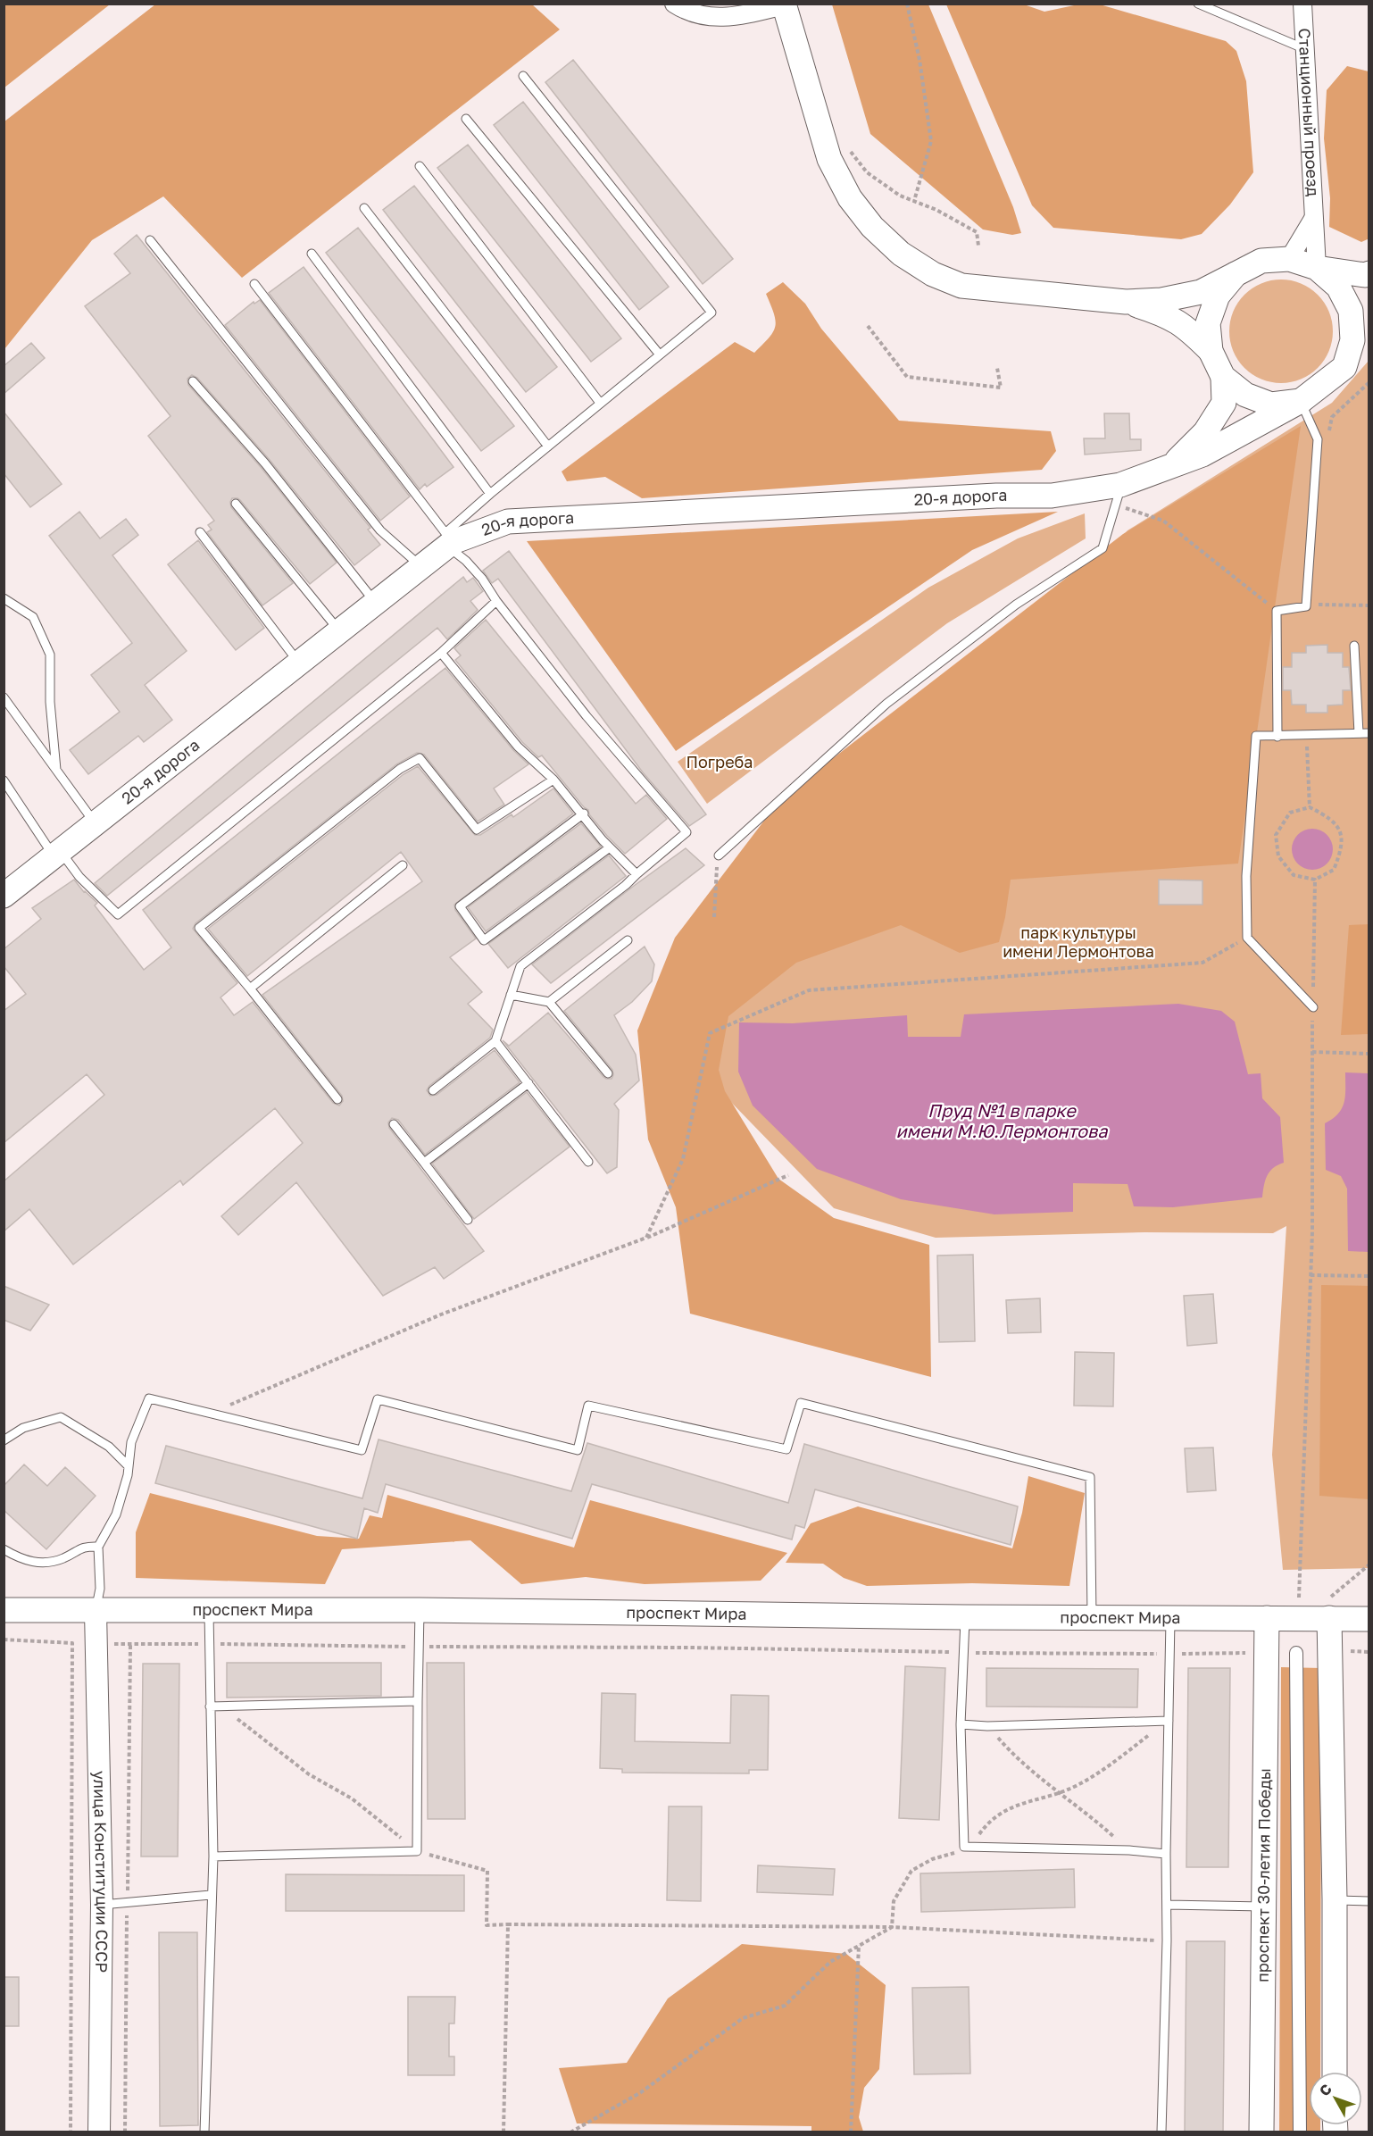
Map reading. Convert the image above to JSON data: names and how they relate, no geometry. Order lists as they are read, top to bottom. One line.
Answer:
{"streets":{"main road":["20-я дорога","проспект Мира","проспект 30-летия Победы"],"street":["Станционный проезд","улица Конституции СССР"]},"crossings":[["Станционный проезд","20-я дорога"],["проспект Мира","улица Конституции СССР"],["проспект Мира","проспект 30-летия Победы"]],"water":["Пруд №1 в парке имени М.Ю.Лермонтова"],"parks":["Погреба","парк культуры имени Лермонтова"],"north":"top left"}
